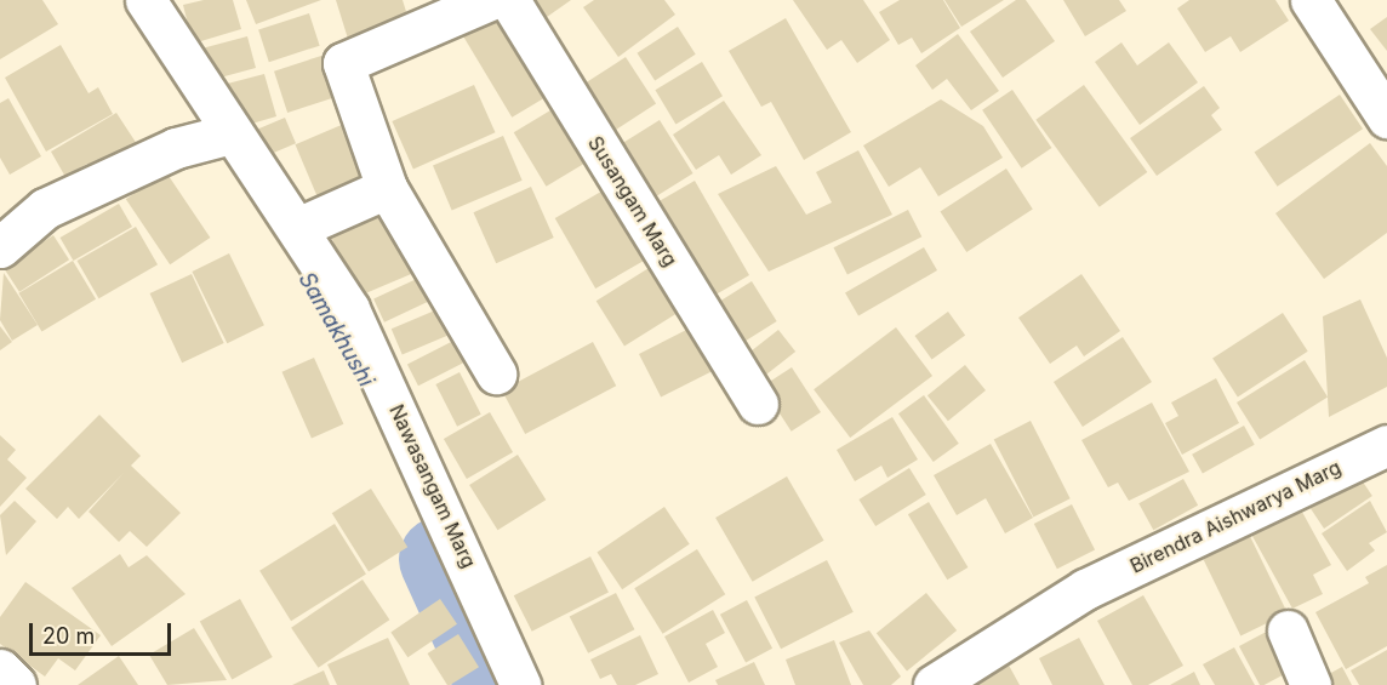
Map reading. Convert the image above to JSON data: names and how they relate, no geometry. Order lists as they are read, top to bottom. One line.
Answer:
{"streets":{"street":["Susangam Marg","Nawasangam Marg","Birendra Aishwarya Marg"]},"water":["Samakhushi"],"scale_bar":"20 m"}
